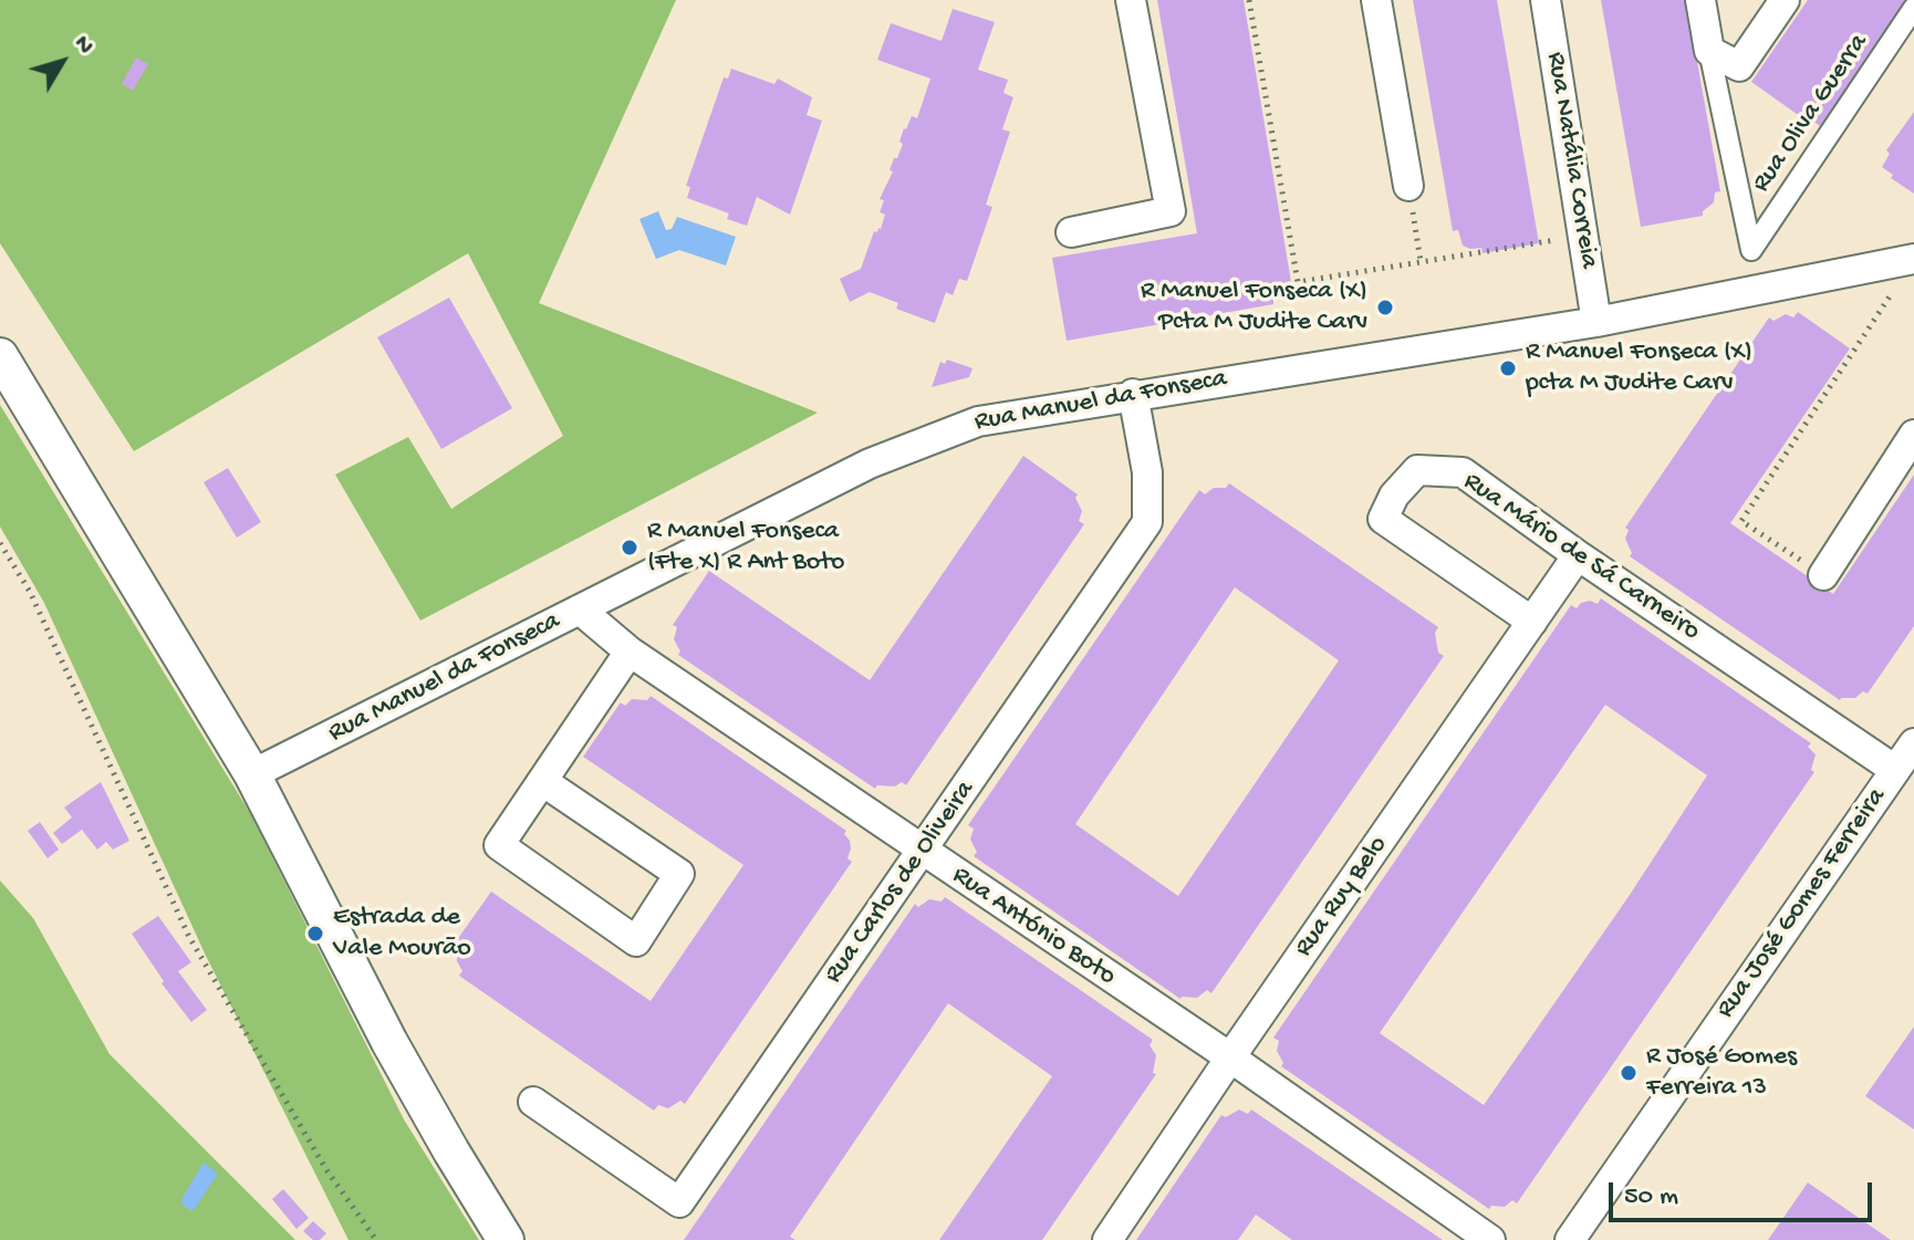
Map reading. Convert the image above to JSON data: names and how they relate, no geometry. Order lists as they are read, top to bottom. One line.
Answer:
{"streets":{"street":["Rua Oliva Guerra","Rua Natália Correia","Rua Manuel da Fonseca","Rua Mário de Sá Carneiro","Rua Carlos de Oliveira","Rua Ruy Belo","Rua José Gomes Ferreira","Rua António Boto"]},"crossings":[["Rua Natália Correia","Rua Manuel da Fonseca"],["Rua Manuel da Fonseca","Rua Carlos de Oliveira"],["Rua Manuel da Fonseca","Rua António Boto"],["Rua Mário de Sá Carneiro","Rua Ruy Belo"],["Rua Mário de Sá Carneiro","Rua José Gomes Ferreira"],["Rua Carlos de Oliveira","Rua António Boto"],["Rua Ruy Belo","Rua António Boto"]],"places":["R Manuel Fonseca (X) Pcta M Judite Carv","R Manuel Fonseca (X) pcta M Judite Carv","R Manuel Fonseca (Fte X) R Ant Boto","Estrada de Vale Mourão","R José Gomes Ferreira 13"],"scale_bar":"50 m","north":"top right"}
